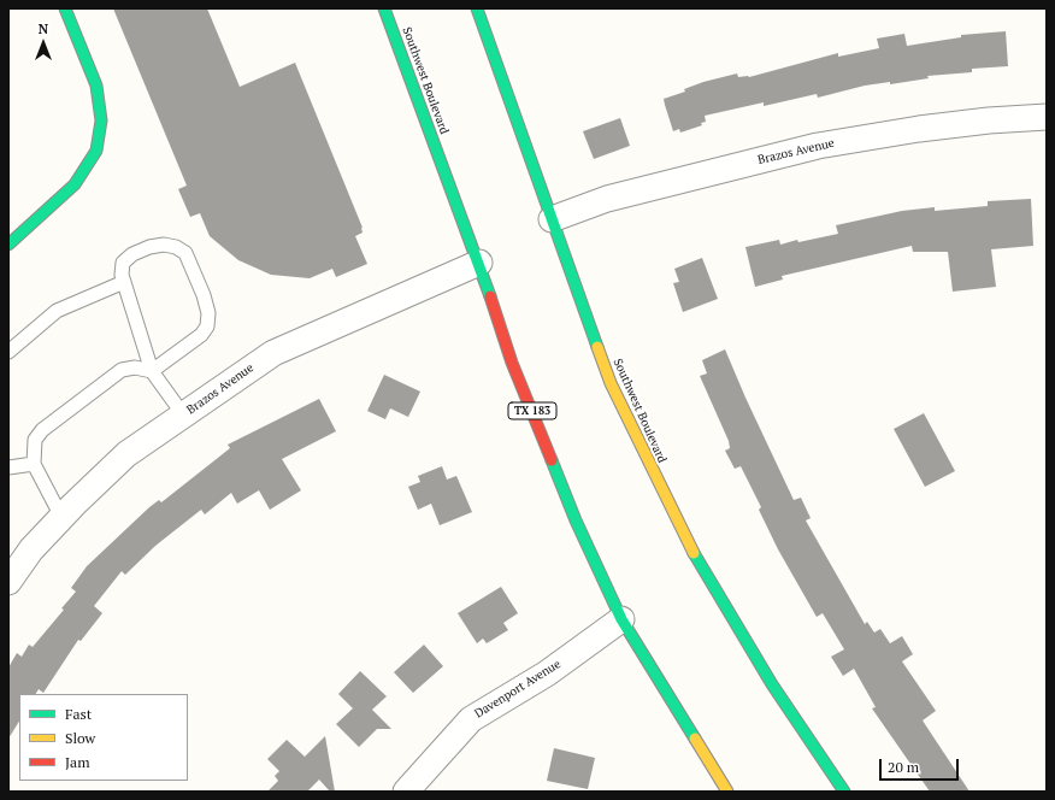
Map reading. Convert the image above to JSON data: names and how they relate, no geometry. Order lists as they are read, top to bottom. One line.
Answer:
{"streets":{"main road":["Southwest Boulevard","TX 183"],"street":["Brazos Avenue","Davenport Avenue"]},"crossings":[["Southwest Boulevard","Brazos Avenue"],["Southwest Boulevard","Davenport Avenue"]],"legend":["Fast","Slow","Jam"],"scale_bar":"20 m","north":"top"}
